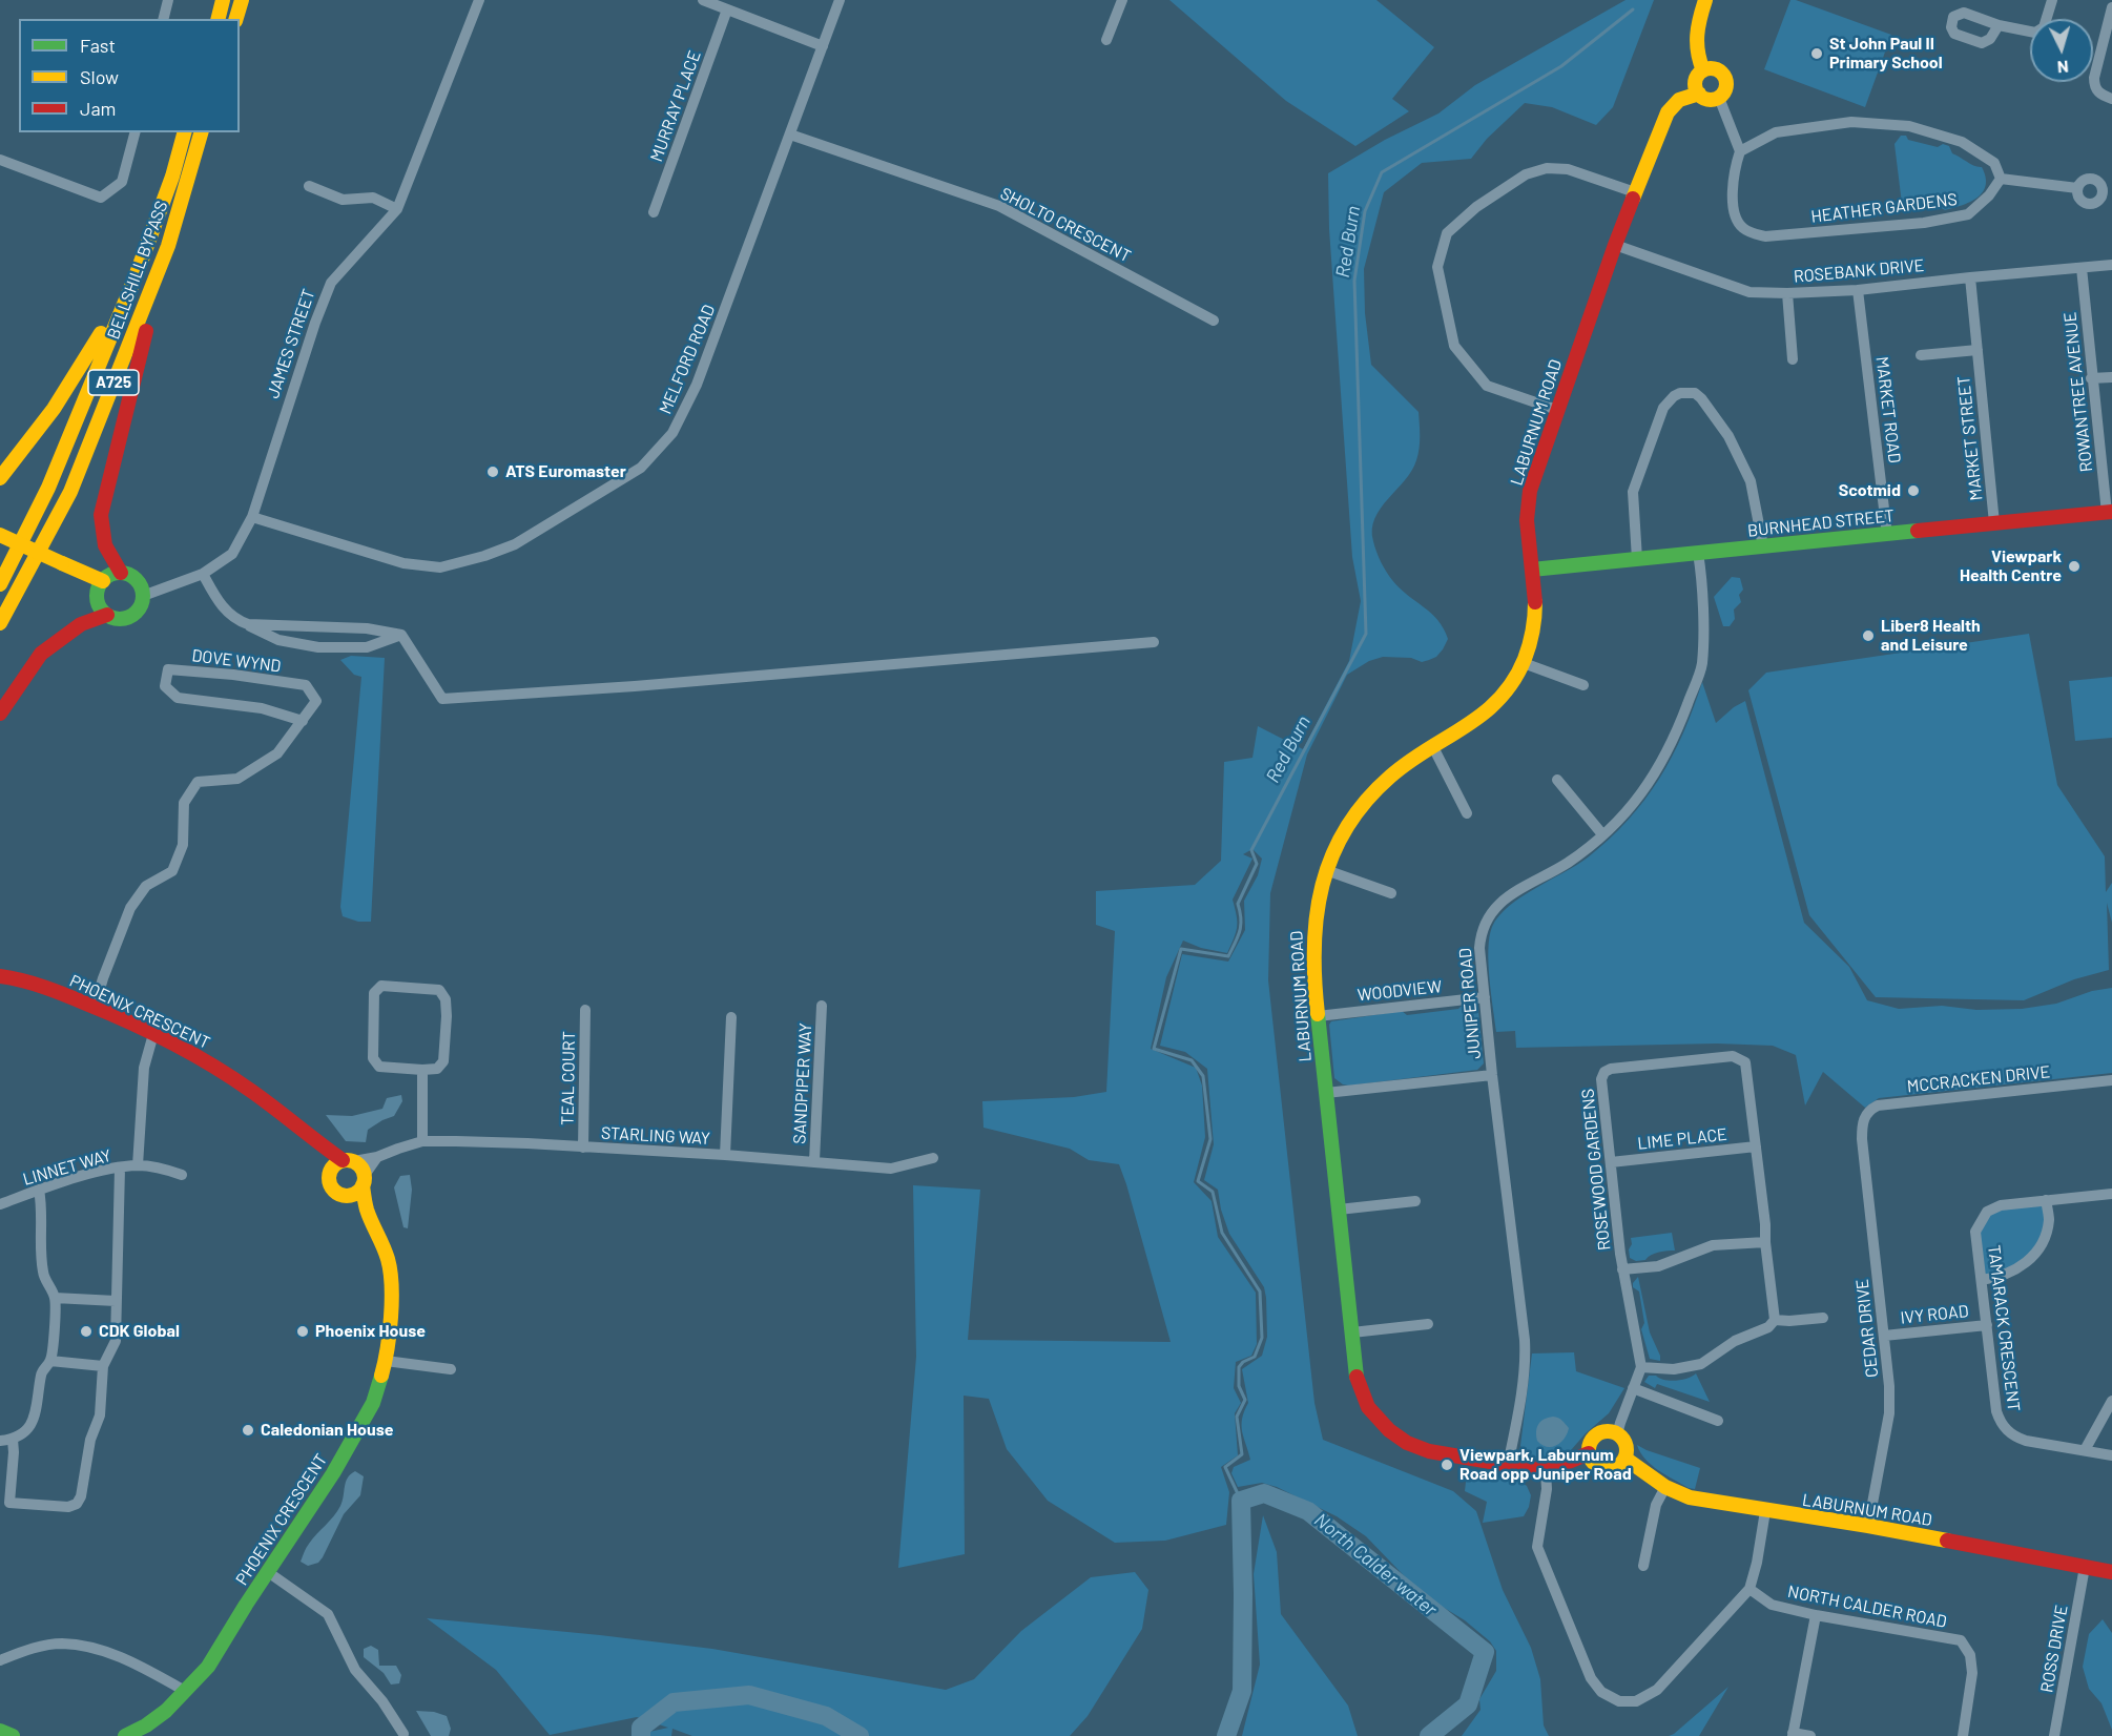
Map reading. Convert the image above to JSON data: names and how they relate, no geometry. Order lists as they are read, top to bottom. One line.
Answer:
{"streets":{"main road":["BELLSHILL BYPASS","A725","LABURNUM ROAD","BURNHEAD STREET","PHOENIX CRESCENT"],"street":["MURRAY PLACE","HEATHER GARDENS","SHOLTO CRESCENT","ROSEBANK DRIVE","JAMES STREET","MELFORD ROAD","ROWANTREE AVENUE","MARKET ROAD","MARKET STREET","DOVE WYND","WOODVIEW","JUNIPER ROAD","TEAL COURT","MCCRACKEN DRIVE","SANDPIPER WAY","STARLING WAY","LIME PLACE","LINNET WAY","ROSEWOOD GARDENS","IVY ROAD","CEDAR DRIVE","TAMARACK CRESCENT","NORTH CALDER ROAD","ROSS DRIVE"]},"crossings":[["SHOLTO CRESCENT","MELFORD ROAD"],["ROSEBANK DRIVE","ROWANTREE AVENUE"],["ROSEBANK DRIVE","MARKET ROAD"],["ROSEBANK DRIVE","LABURNUM ROAD"],["ROSEBANK DRIVE","MARKET STREET"],["JAMES STREET","MELFORD ROAD"],["ROWANTREE AVENUE","BURNHEAD STREET"],["MARKET ROAD","BURNHEAD STREET"],["LABURNUM ROAD","BURNHEAD STREET"],["LABURNUM ROAD","WOODVIEW"],["LABURNUM ROAD","JUNIPER ROAD"],["LABURNUM ROAD","CEDAR DRIVE"],["LABURNUM ROAD","ROSS DRIVE"],["MARKET STREET","BURNHEAD STREET"],["BURNHEAD STREET","JUNIPER ROAD"],["DOVE WYND","PHOENIX CRESCENT"],["WOODVIEW","JUNIPER ROAD"],["PHOENIX CRESCENT","STARLING WAY"],["TEAL COURT","STARLING WAY"],["MCCRACKEN DRIVE","CEDAR DRIVE"],["SANDPIPER WAY","STARLING WAY"],["LIME PLACE","ROSEWOOD GARDENS"],["IVY ROAD","CEDAR DRIVE"],["IVY ROAD","TAMARACK CRESCENT"]],"water":["Red Burn","North Calder water"],"places":["St John Paul II Primary School","ATS Euromaster","Scotmid","Viewpark Health Centre","Liber8 Health and Leisure","CDK Global","Phoenix House","Caledonian House","Viewpark, Laburnum Road opp Juniper Road"],"legend":["Fast","Slow","Jam"],"north":"bottom"}
